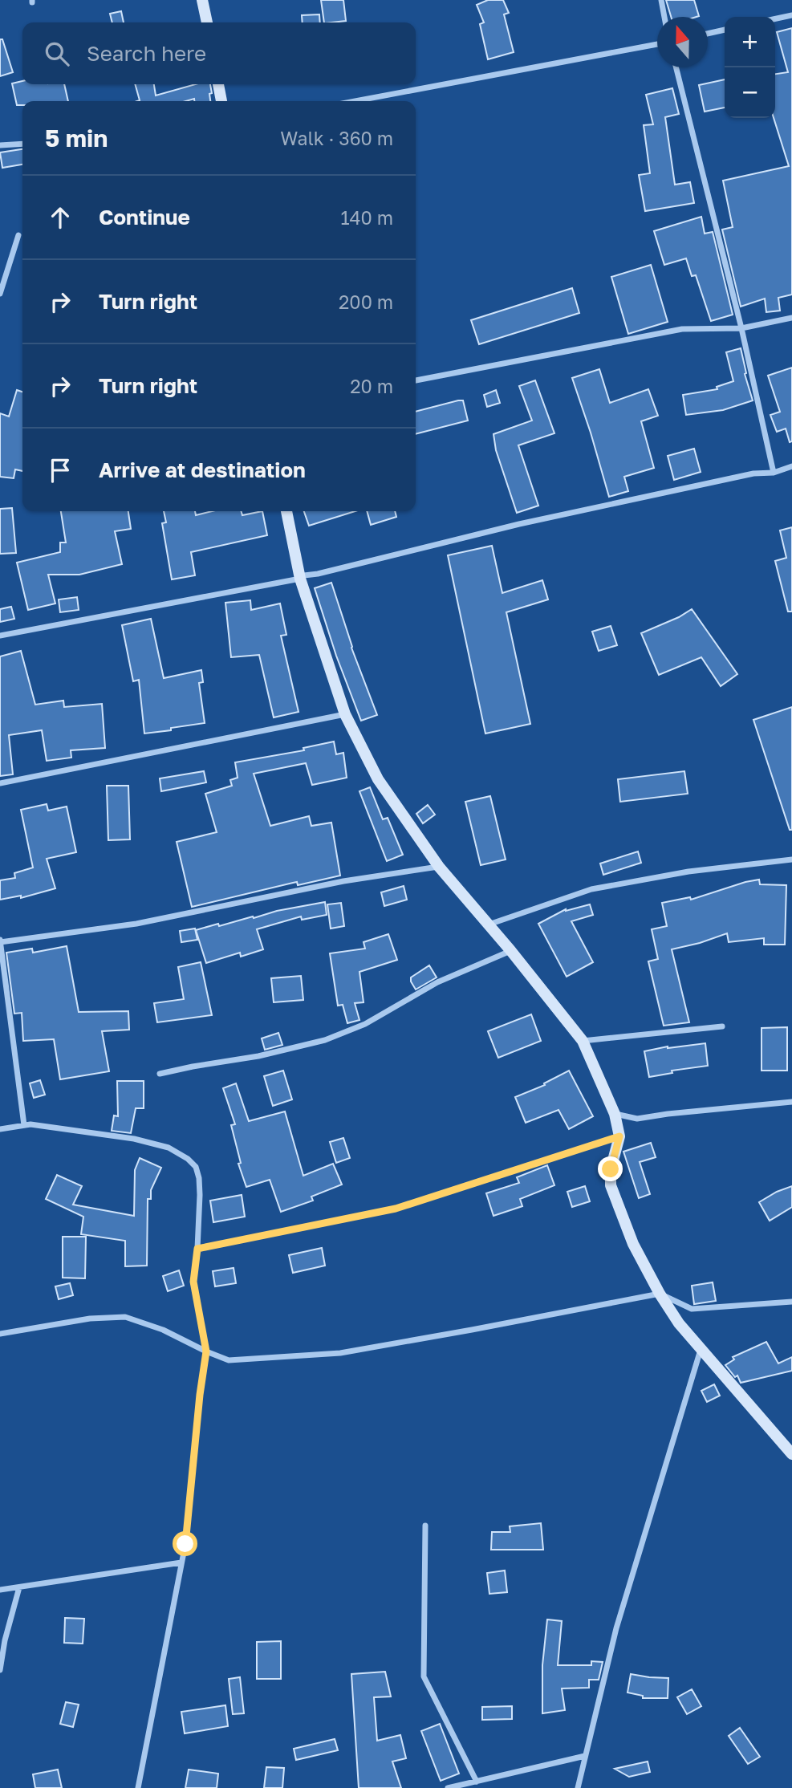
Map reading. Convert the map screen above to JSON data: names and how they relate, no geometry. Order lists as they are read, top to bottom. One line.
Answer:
{"north":"top","page":{"map_buttons":["+","−"],"search":"Search here","heading":["5 min","Walk · 360 m"],"list":[["Continue","140 m"],["Turn right","200 m"],["Turn right","20 m"],"Arrive at destination"]}}
